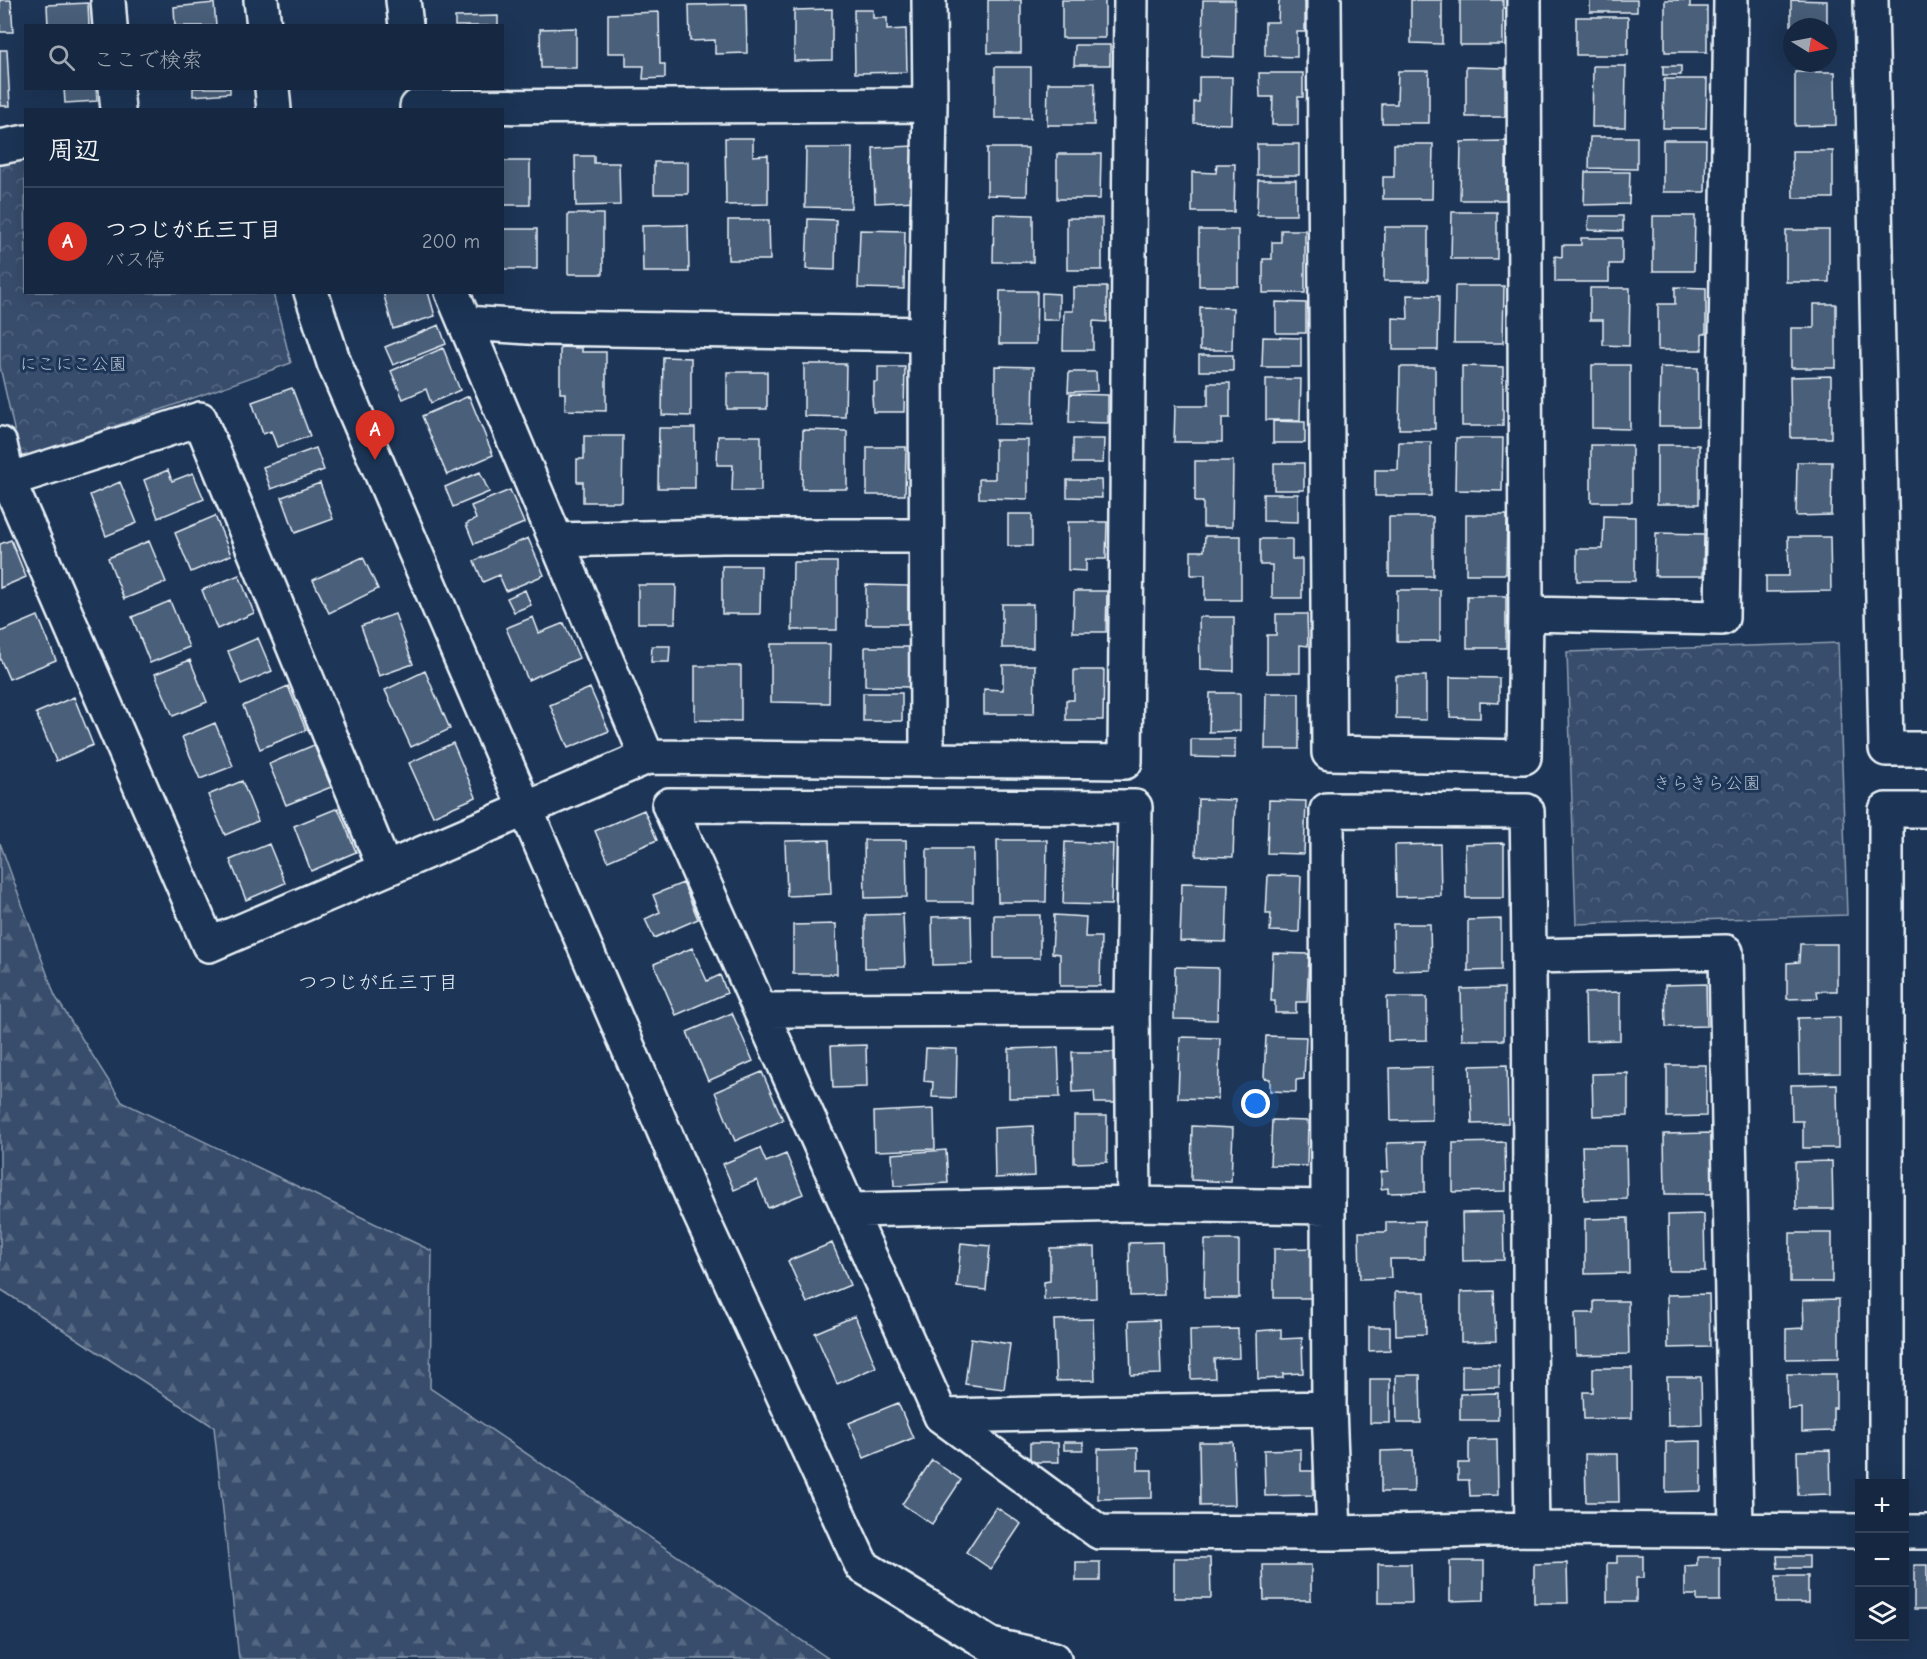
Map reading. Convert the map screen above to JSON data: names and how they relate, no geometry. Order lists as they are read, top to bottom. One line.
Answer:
{"districts":["つつじが丘三丁目"],"parks":["にこにこ公園","きらきら公園"],"north":"right","page":{"search":"ここで検索","heading":"周辺","list":[{"mark":"A","name":"つつじが丘三丁目","note":"バス停","value":"200 m"}],"pins":"A","map_buttons":["+","−"]}}
